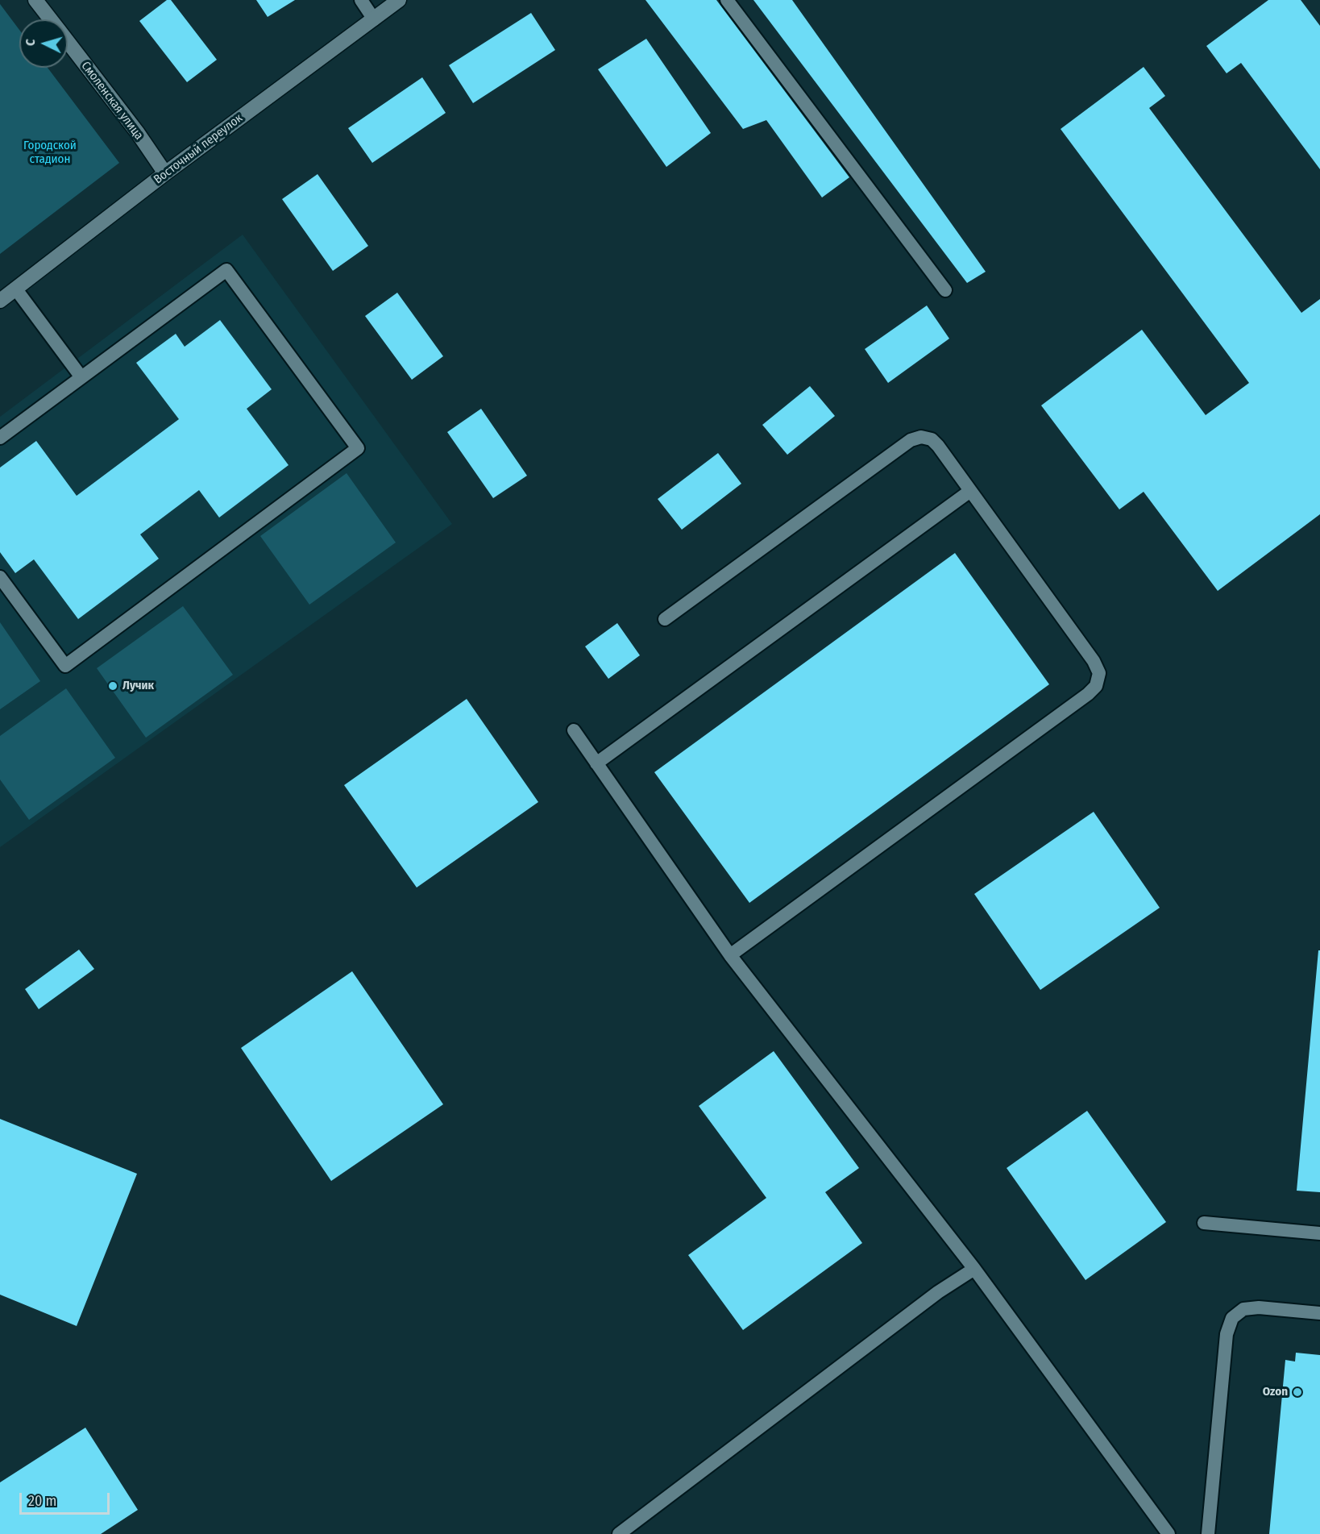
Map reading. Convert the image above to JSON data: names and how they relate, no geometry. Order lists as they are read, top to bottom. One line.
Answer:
{"streets":{"street":["Смоленская улица","Восточный переулок"]},"crossings":[["Смоленская улица","Восточный переулок"]],"parks":["Городской стадион"],"places":["Лучик","Ozon"],"scale_bar":"20 m","north":"left"}
